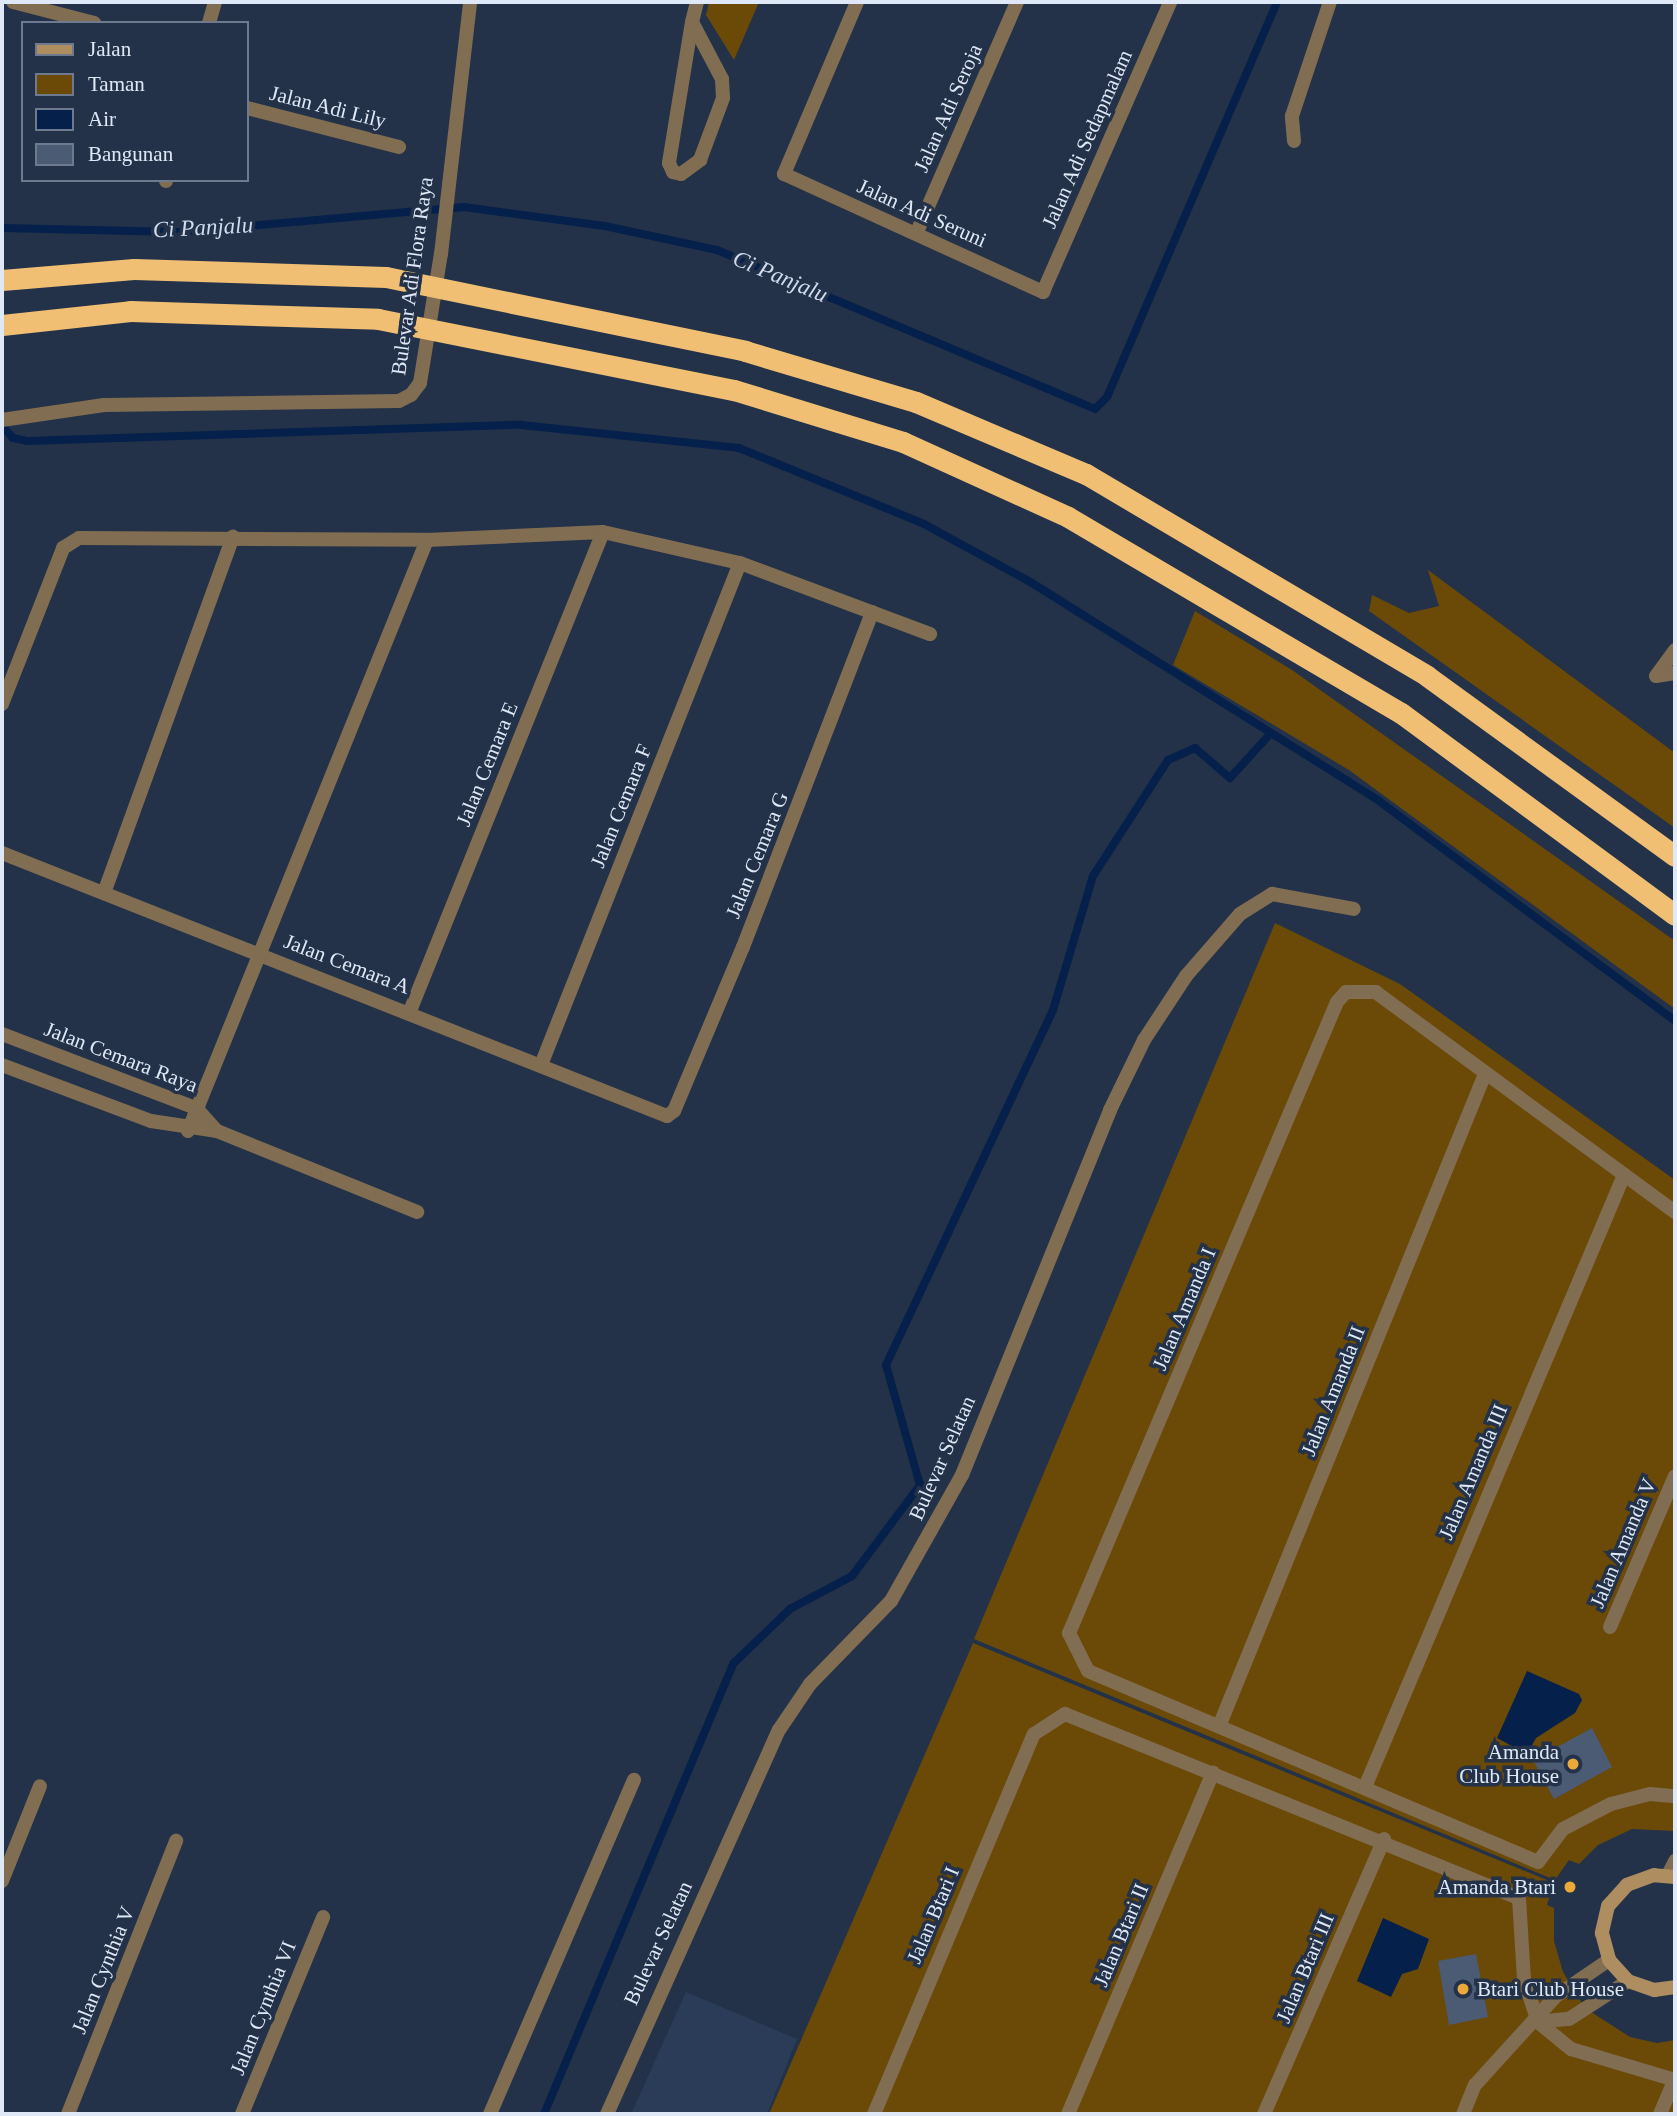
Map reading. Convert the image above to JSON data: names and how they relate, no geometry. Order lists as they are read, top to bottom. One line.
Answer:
{"streets":{"street":["Jalan Adi Lily","Jalan Adi Seroja","Jalan Adi Sedapmalam","Jalan Adi Seruni","Bulevar Adi Flora Raya","Jalan Cemara E","Jalan Cemara F","Jalan Cemara G","Jalan Cemara A","Jalan Cemara Raya","Jalan Amanda I","Jalan Amanda II","Bulevar Selatan","Jalan Amanda III","Jalan Amanda V","Jalan Btari I","Jalan Btari II","Jalan Btari III","Jalan Cynthia V","Jalan Cynthia VI"]},"crossings":[["Jalan Adi Seroja","Jalan Adi Seruni"],["Jalan Adi Sedapmalam","Jalan Adi Seruni"],["Jalan Cemara E","Jalan Cemara A"],["Jalan Cemara F","Jalan Cemara A"],["Jalan Cemara G","Jalan Cemara A"],["Jalan Amanda I","Jalan Amanda II"],["Jalan Btari I","Jalan Btari II"]],"water":["Ci Panjalu"],"places":["Amanda Club House","Amanda Btari","Btari Club House"],"legend":["Jalan","Taman","Air","Bangunan"]}
